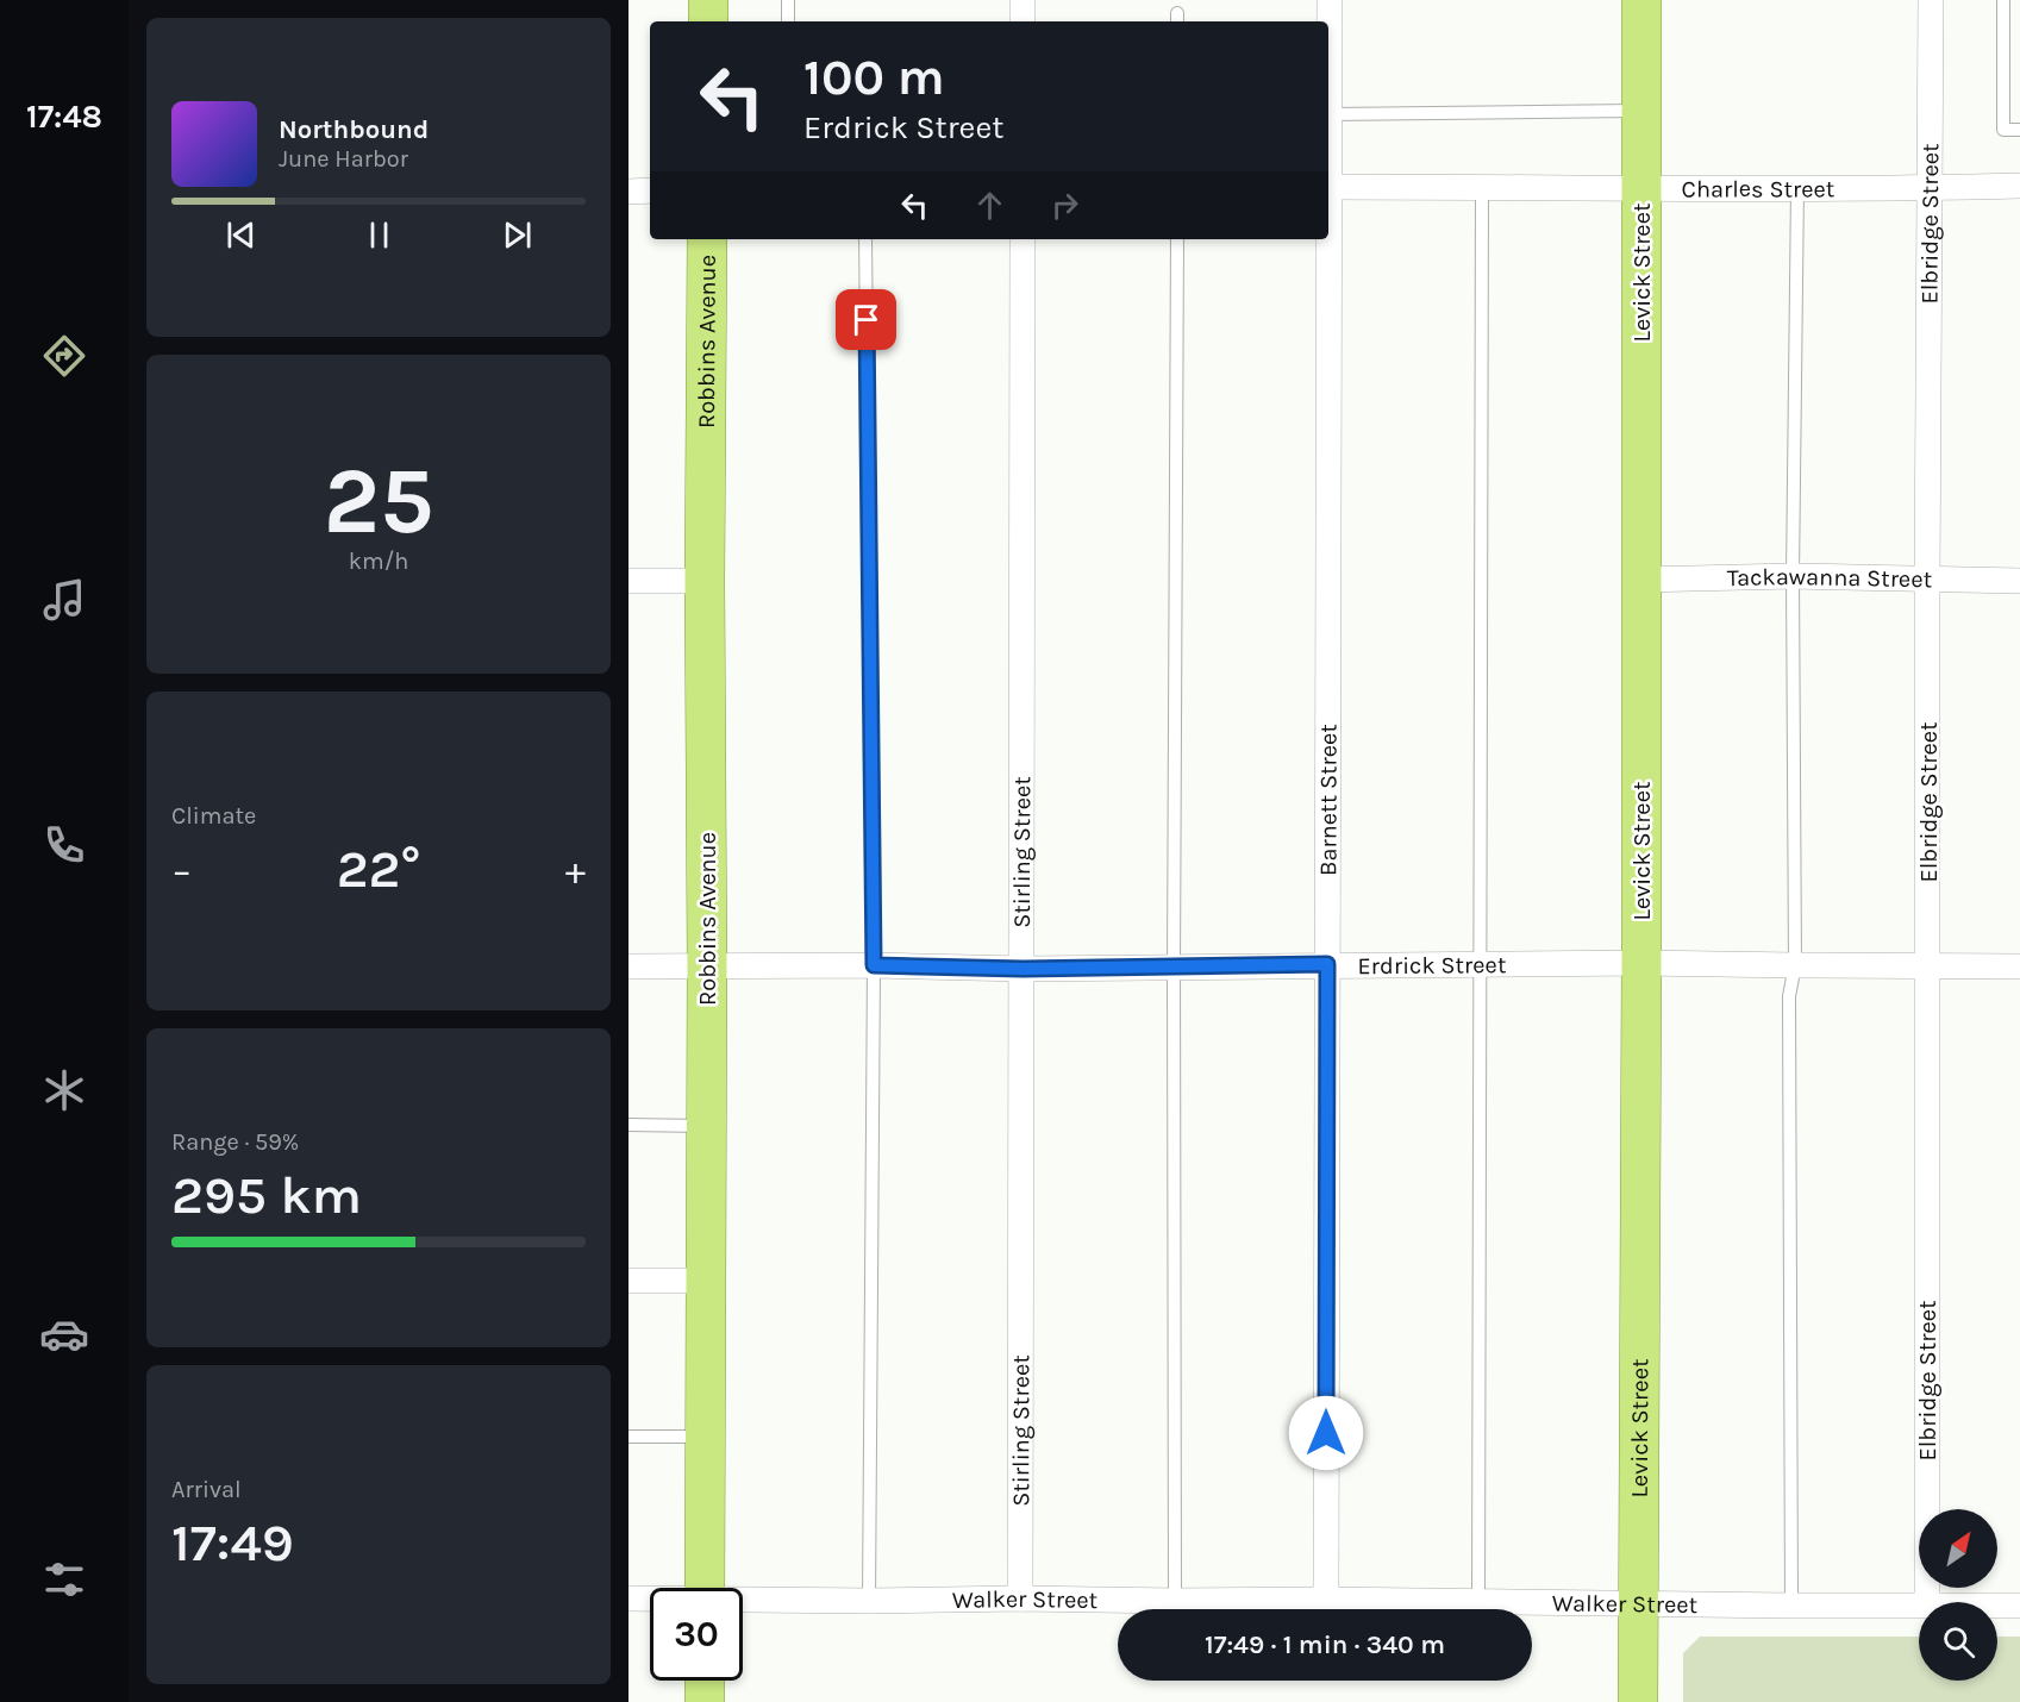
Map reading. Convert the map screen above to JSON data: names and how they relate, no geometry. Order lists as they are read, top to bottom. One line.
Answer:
{"streets":{"highway":["Levick Street","Robbins Avenue"],"street":["Charles Street","Elbridge Street","Tackawanna Street","Barnett Street","Stirling Street","Erdrick Street","Walker Street"]},"crossings":[["Charles Street","Elbridge Street"],["Charles Street","Levick Street"],["Elbridge Street","Tackawanna Street"],["Elbridge Street","Erdrick Street"],["Levick Street","Tackawanna Street"],["Levick Street","Erdrick Street"],["Levick Street","Walker Street"],["Robbins Avenue","Erdrick Street"],["Barnett Street","Erdrick Street"],["Barnett Street","Walker Street"],["Stirling Street","Erdrick Street"],["Stirling Street","Walker Street"]],"north":"top right","page":{"tabs":"17:48","turn":["100 m","Erdrick Street"],"song":["Northbound","June Harbor"],"tile":[["25","km/h"],"Climate",["Range · 59%","295 km"],["Arrival","17:49"]],"heat":["−","22°","+"],"limit":"30","trip":"17:49 · 1 min · 340 m"}}
